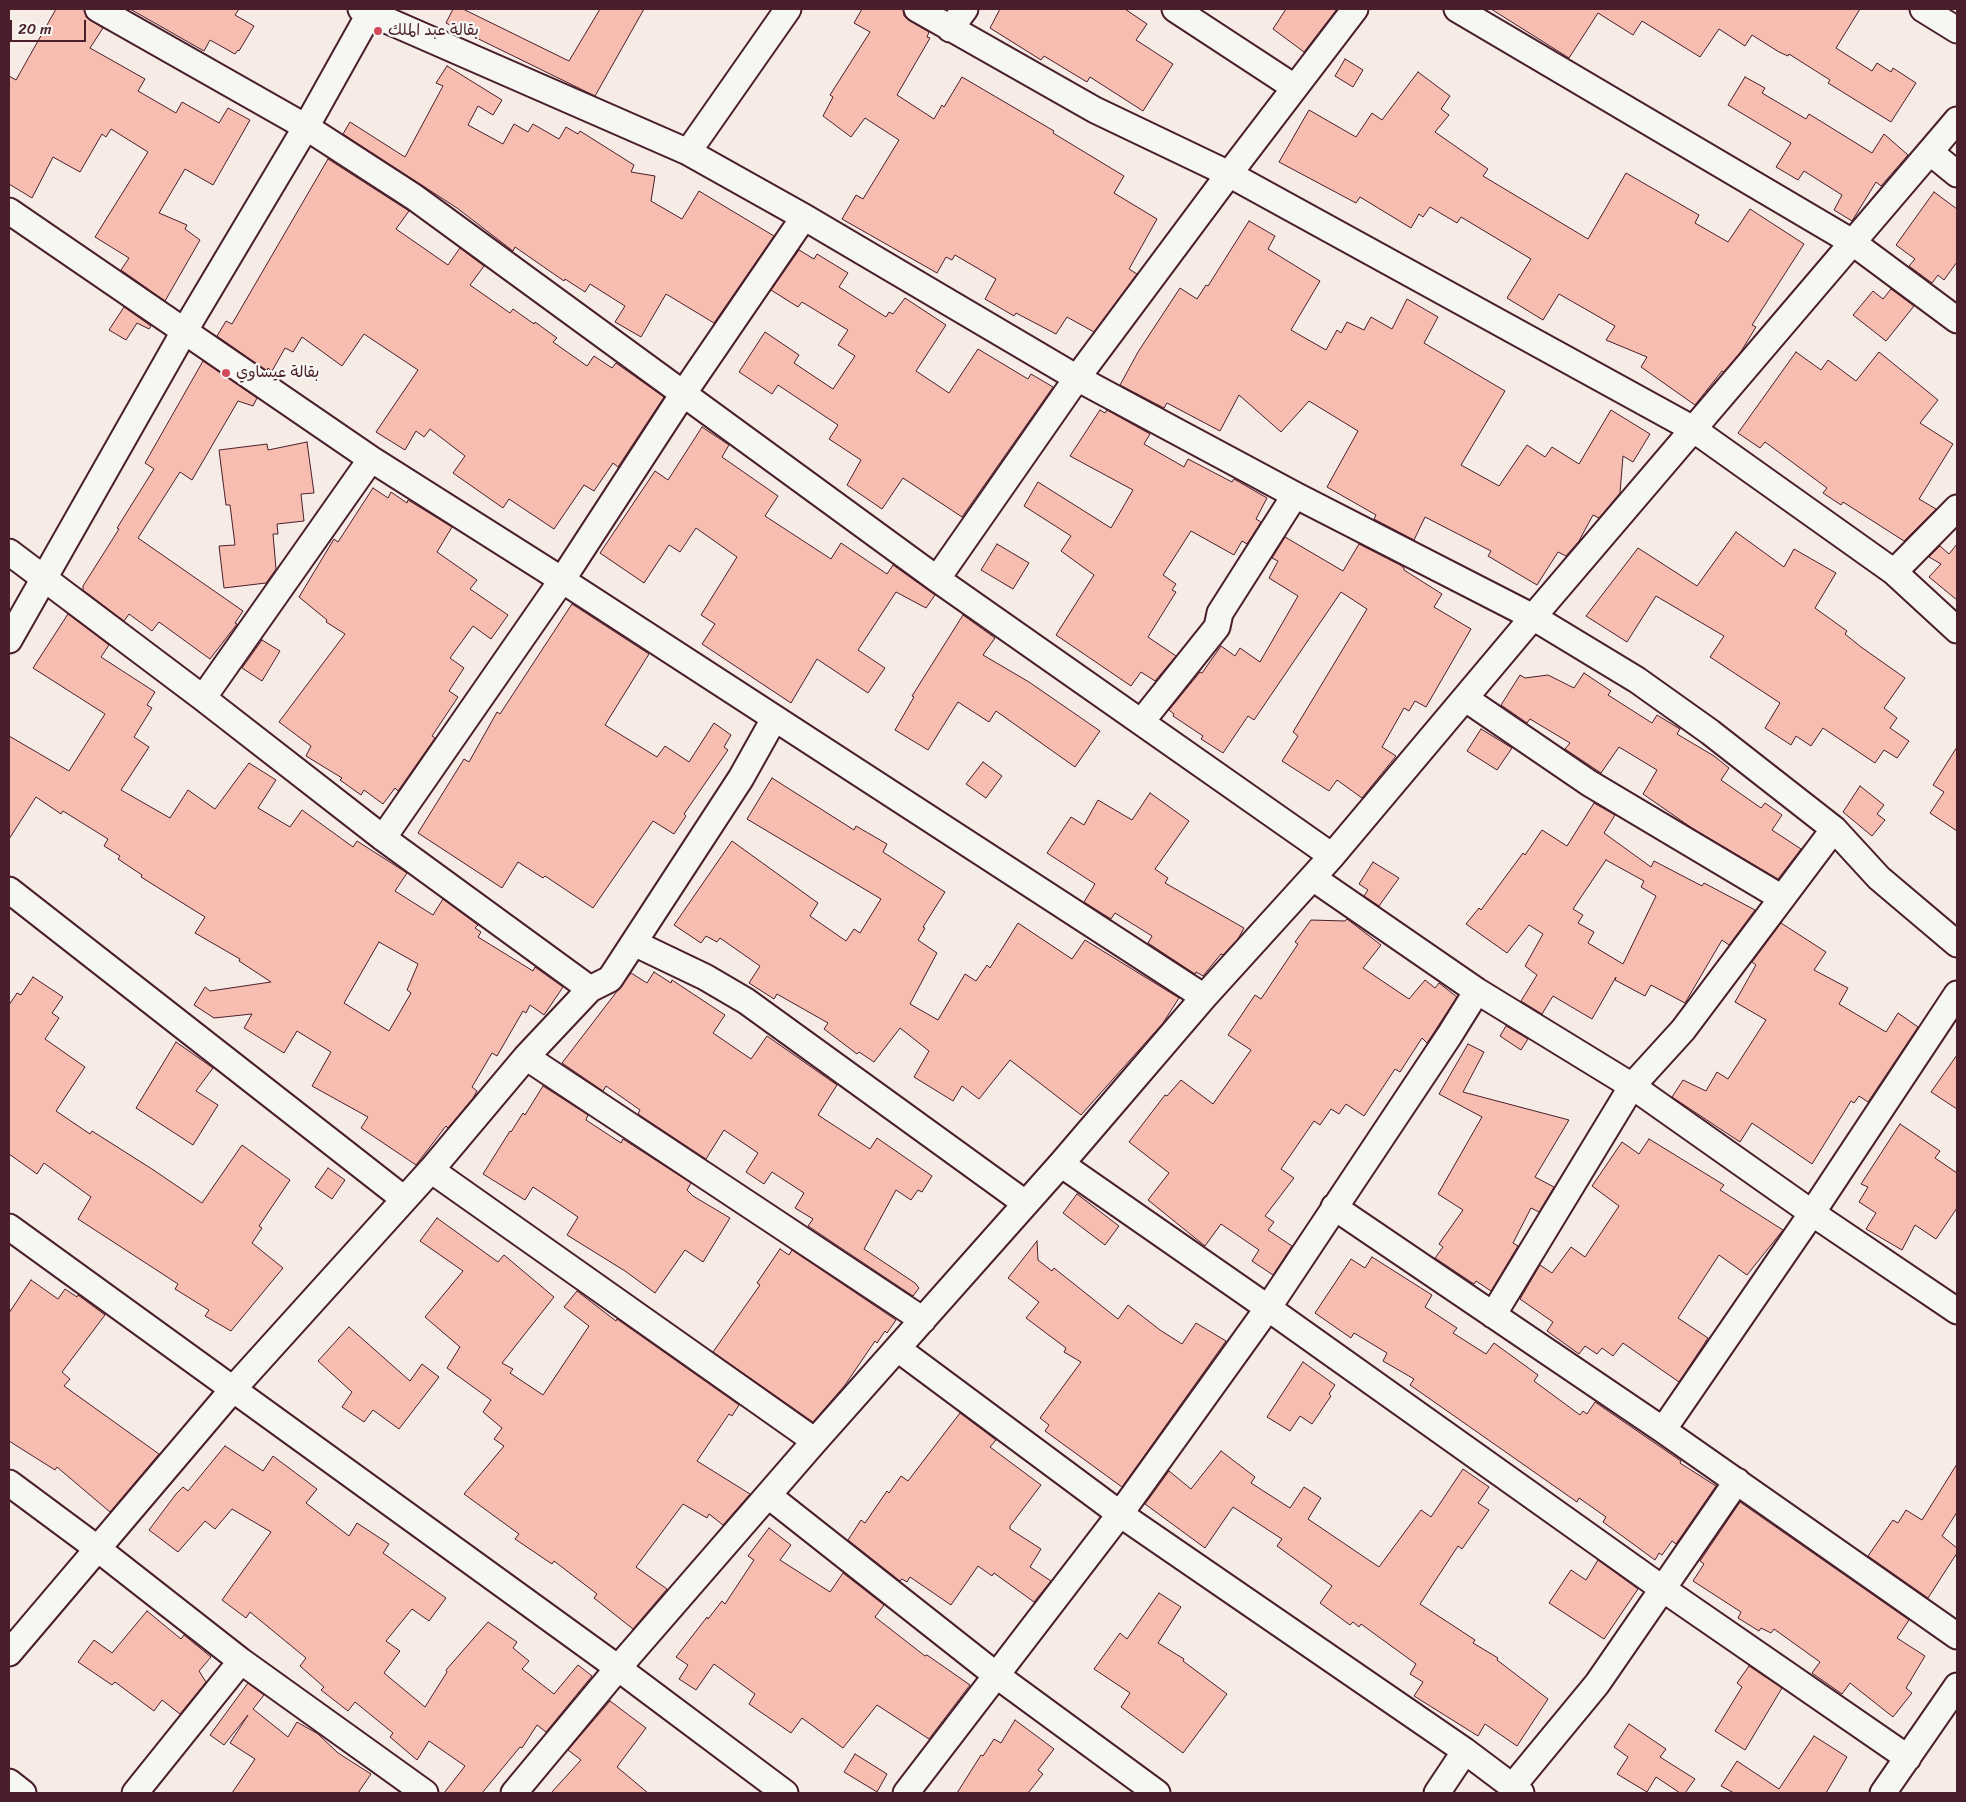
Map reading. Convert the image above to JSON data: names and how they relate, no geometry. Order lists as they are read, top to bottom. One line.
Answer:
{"places":["بقالة عبد الملك","بقالة عيساوي"],"scale_bar":"20 m"}
